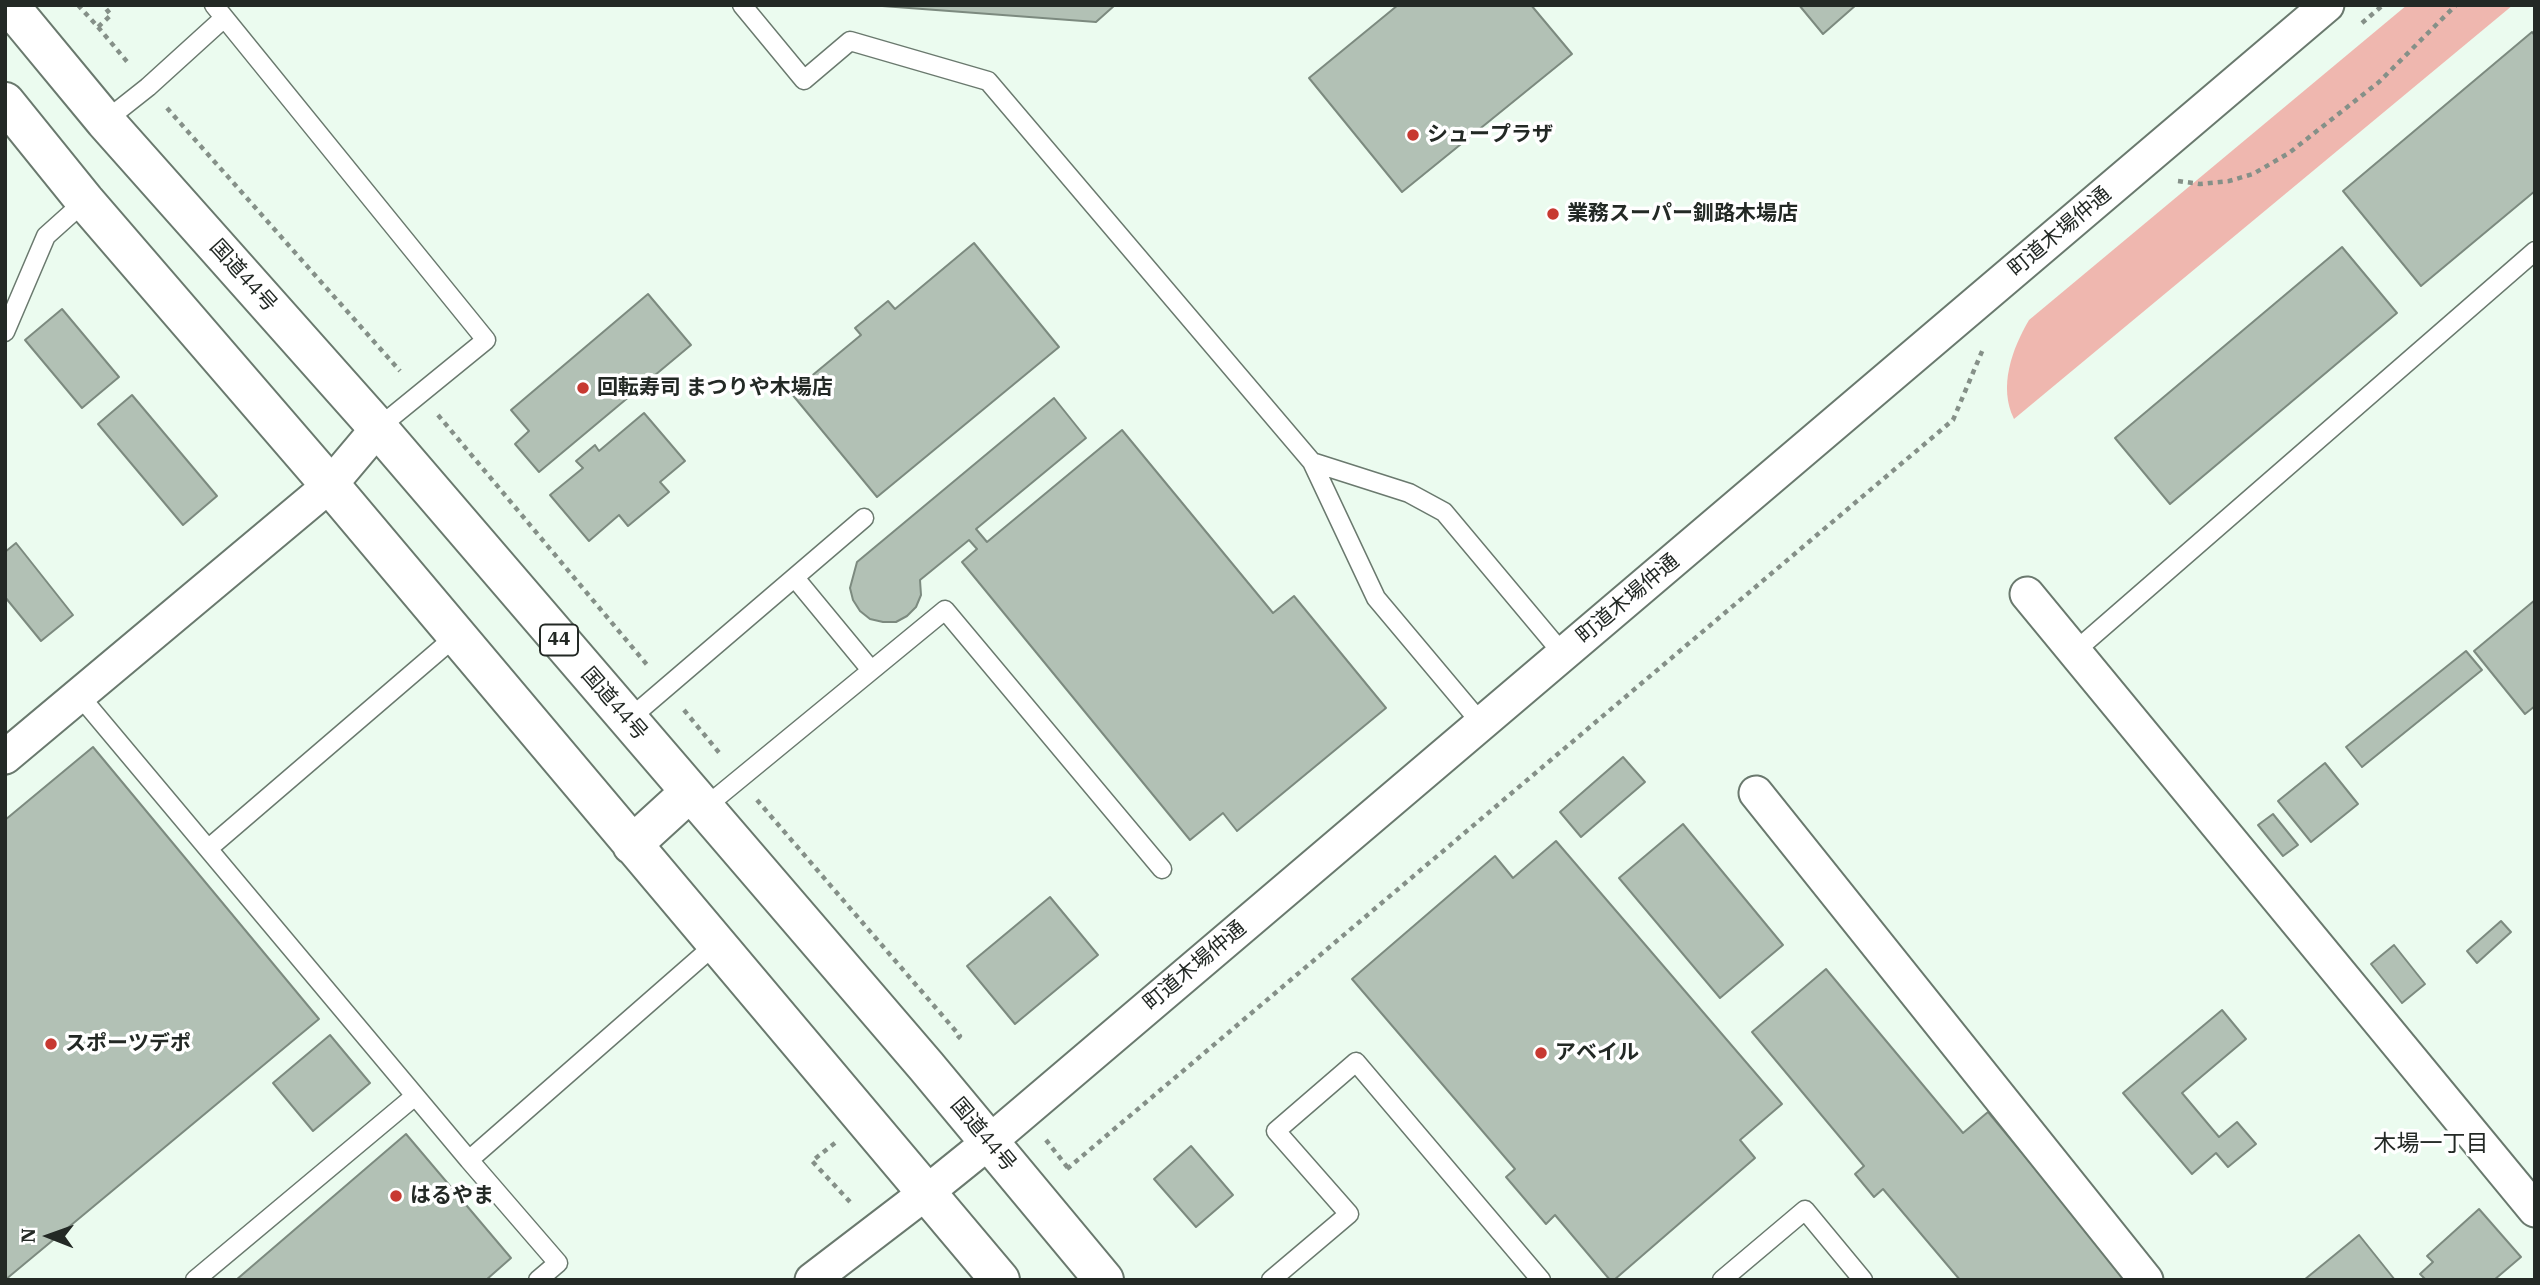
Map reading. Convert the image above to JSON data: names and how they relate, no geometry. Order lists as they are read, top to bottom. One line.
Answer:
{"streets":{"highway":["国道44号","44"],"street":["町道木場仲通"]},"crossings":[["町道木場仲通","国道44号"]],"districts":["木場一丁目"],"places":["シュープラザ","業務スーパー釧路木場店","回転寿司 まつりや木場店","スポーツデポ","アベイル","はるやま"],"north":"left"}
